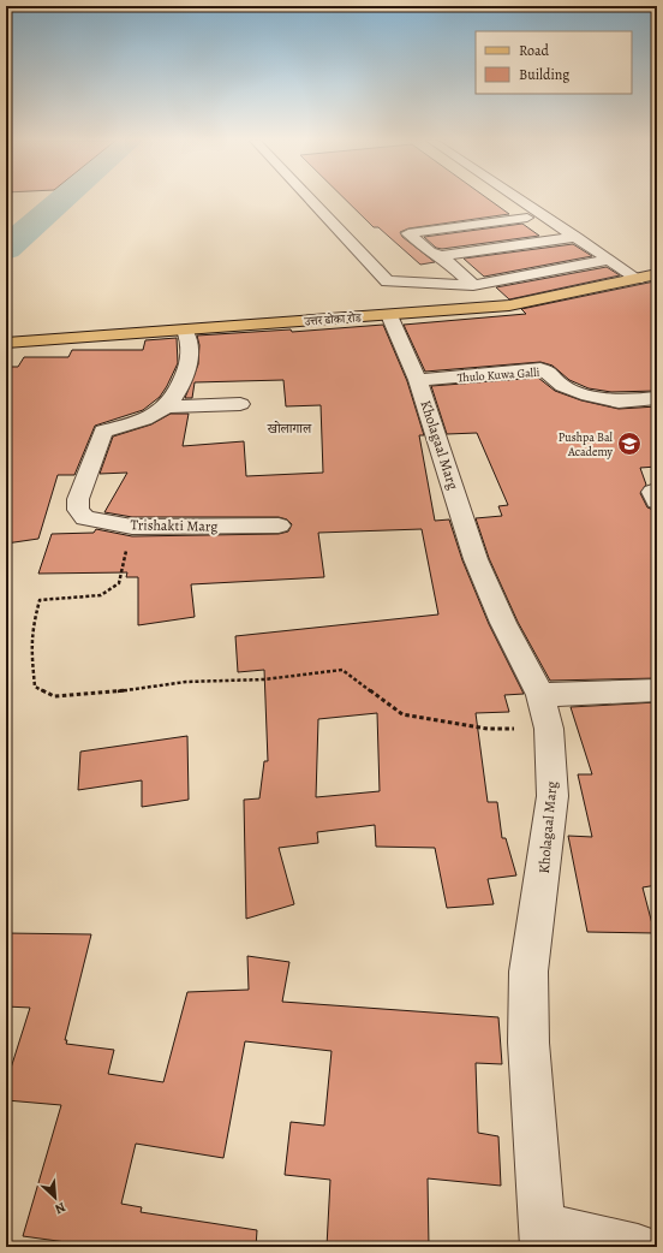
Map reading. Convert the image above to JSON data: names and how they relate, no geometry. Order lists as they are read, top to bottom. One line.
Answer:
{"streets":{"main road":["उत्तर ढोका रोड"],"street":["Thulo Kuwa Galli","Kholagaal Marg","Trishakti Marg"]},"crossings":[["उत्तर ढोका रोड","Kholagaal Marg"],["उत्तर ढोका रोड","Trishakti Marg"],["Thulo Kuwa Galli","Kholagaal Marg"]],"districts":["खोलागाल"],"places":{"school or university":["Pushpa Bal Academy"]},"legend":["Road","Building"],"north":"bottom right"}
